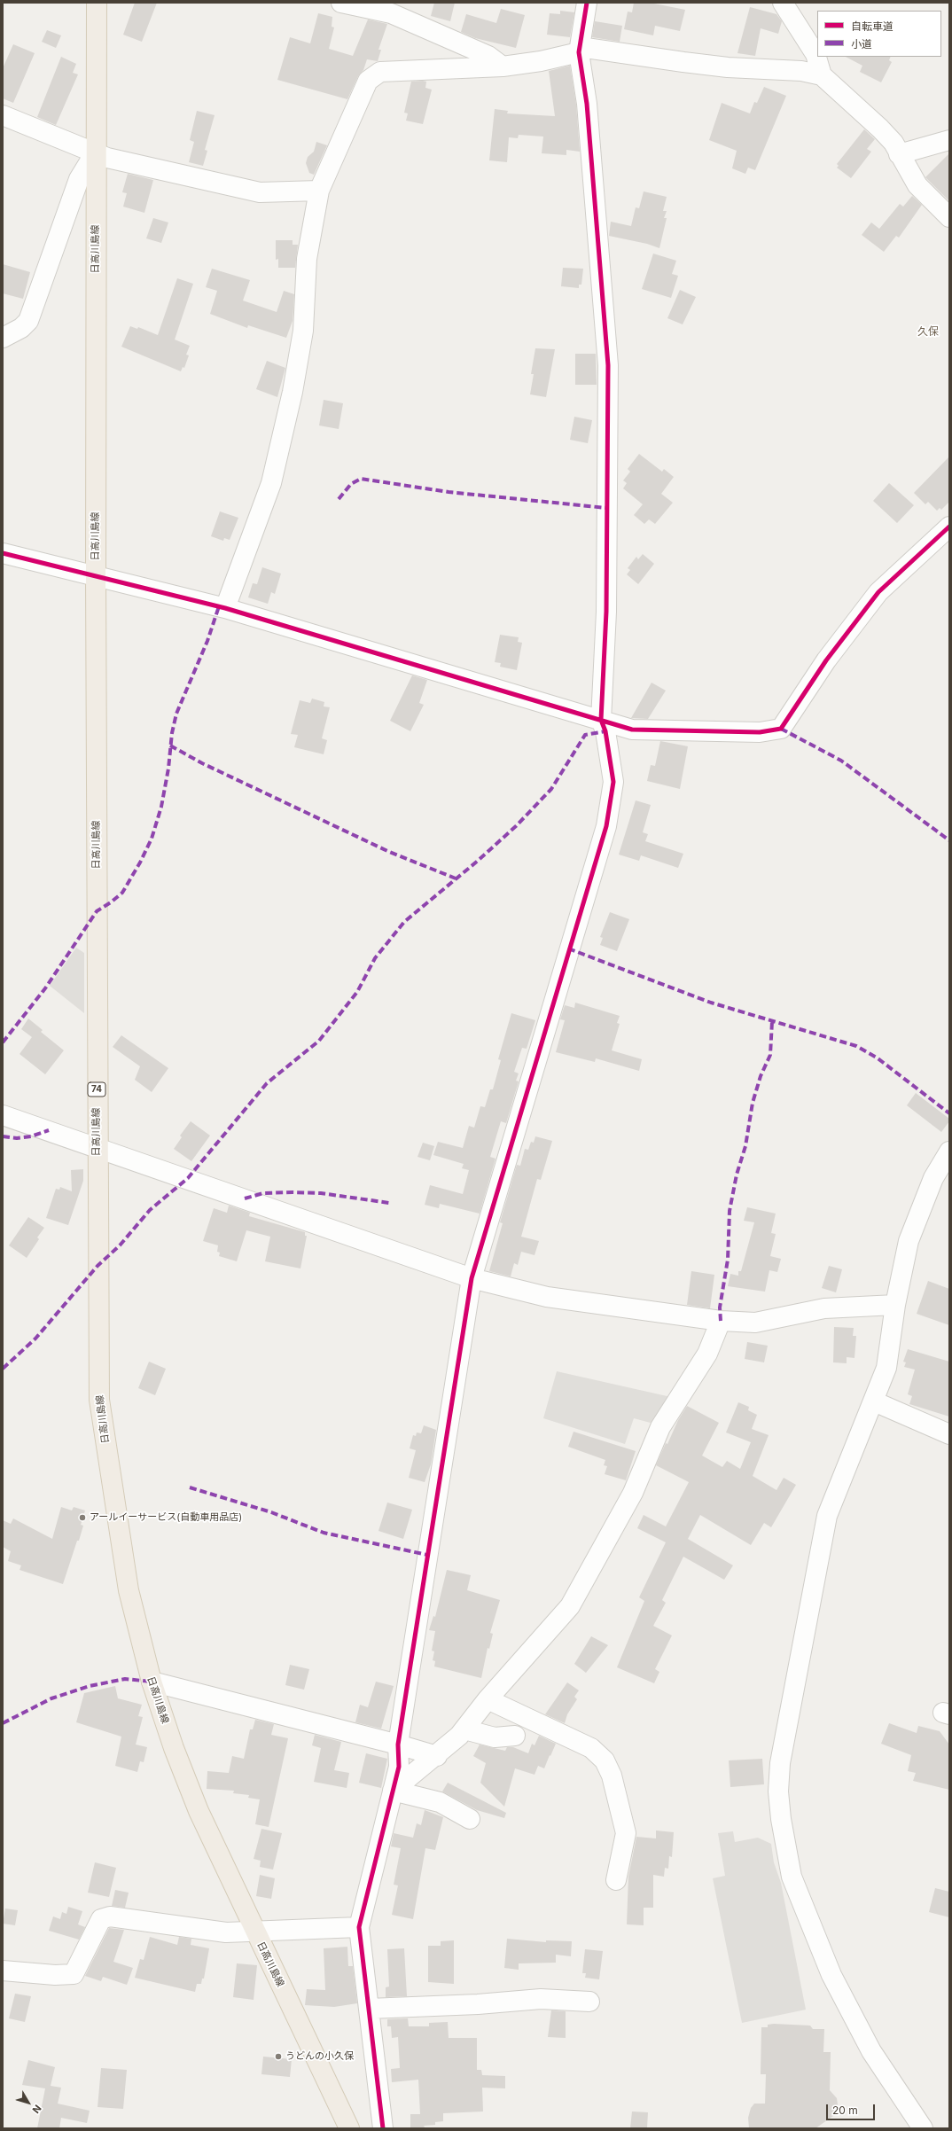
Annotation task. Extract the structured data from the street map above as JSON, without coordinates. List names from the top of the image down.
{
  "streets": {
    "main road": ["日高川島線", "74"]
  },
  "districts": ["久保"],
  "places": ["アールイーサービス(自動車用品店)", "うどんの小久保"],
  "legend": ["自転車道", "小道"],
  "scale_bar": "20 m",
  "north": "bottom right"
}
